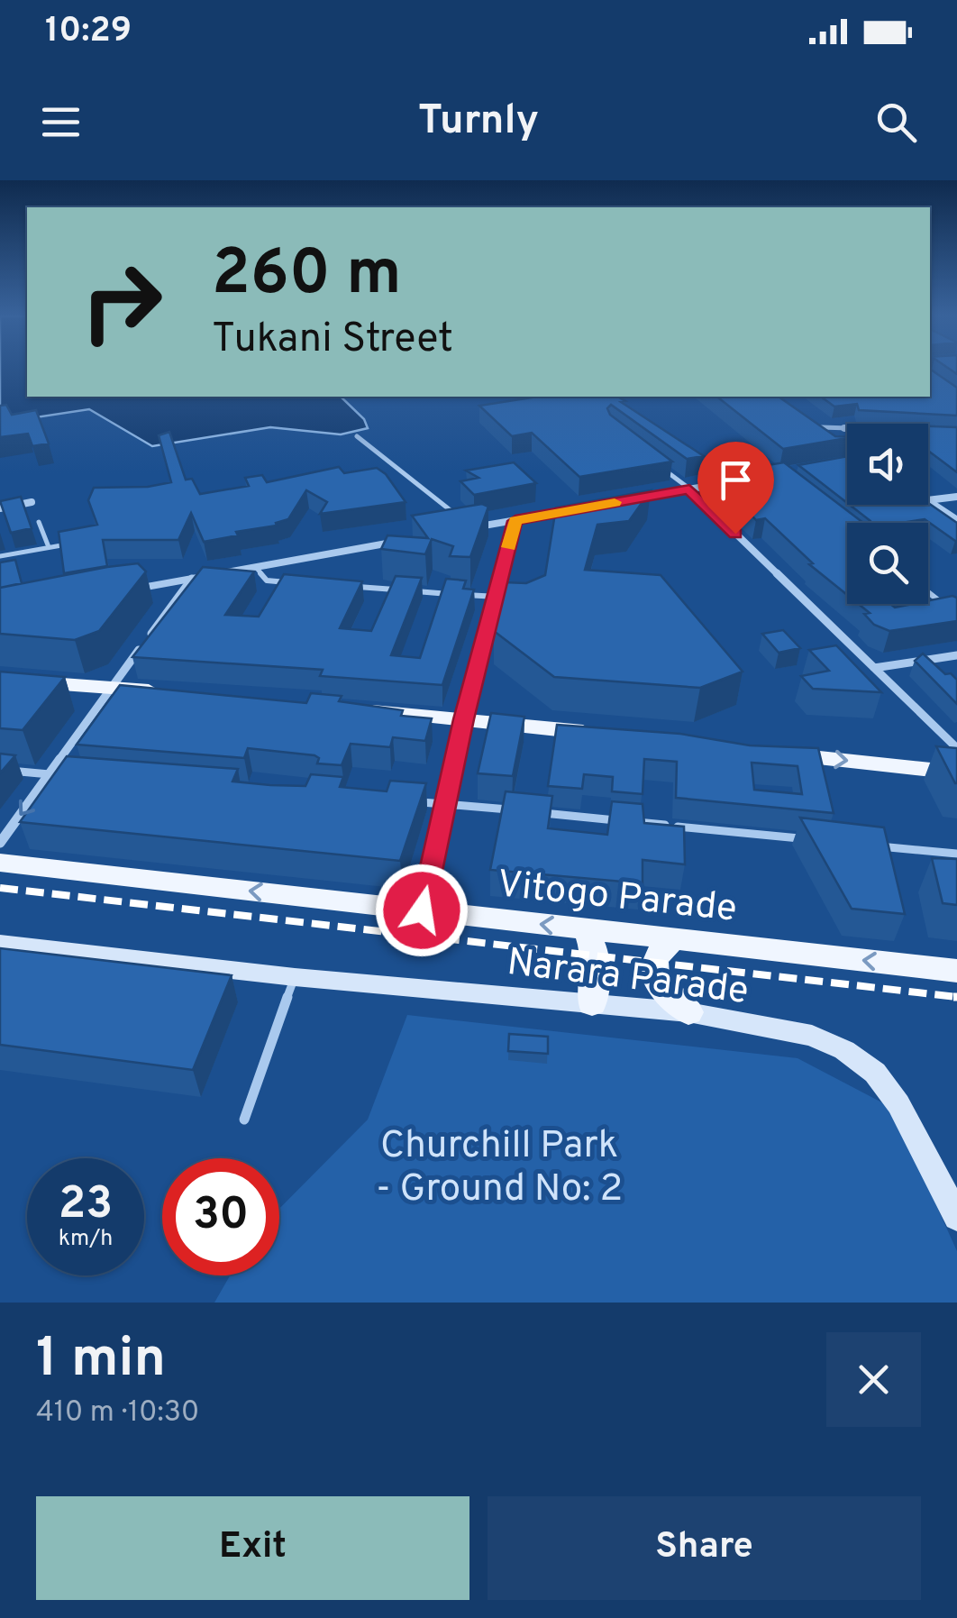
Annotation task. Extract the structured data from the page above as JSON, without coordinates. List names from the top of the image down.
{
  "streets": {
    "main road": ["Vitogo Parade", "Narara Parade"]
  },
  "parks": ["Churchill Park - Ground No: 2"],
  "page": {
    "status": "10:29",
    "header": "Turnly",
    "turn": ["260 m", "Tukani Street"],
    "speed": "23 km/h",
    "limit": "30",
    "heading": ["1 min", "410 m · 10:30"],
    "buttons": ["Exit", "Share"]
  }
}
